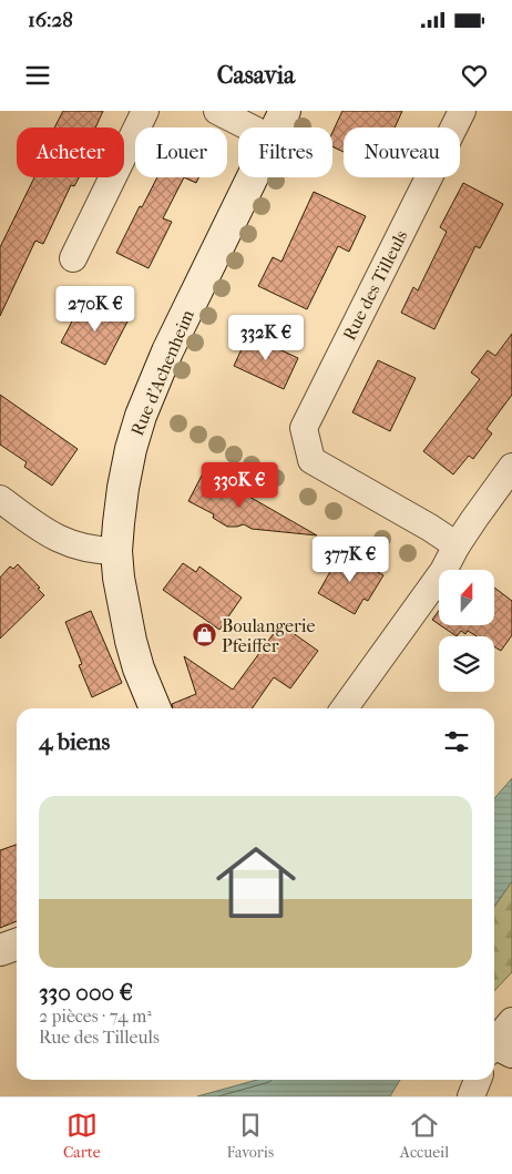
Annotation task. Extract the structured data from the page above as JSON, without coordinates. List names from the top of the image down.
{
  "streets": {
    "main road": ["Rue d'Achenheim"],
    "street": ["Rue des Tilleuls"]
  },
  "places": {
    "shop": ["Boulangerie Pfeiffer"]
  },
  "north": "top",
  "page": {
    "status": "16:28",
    "header": "Casavia",
    "chip": [
      "Acheter",
      "Louer",
      "Filtres",
      "Nouveau"
    ],
    "price": [
      "270K €",
      "332K €",
      "330K €",
      "377K €"
    ],
    "heading": "4 biens",
    "list": [
      {
        "name": "330 000 €",
        "note": "2 pièces · 74 m² · Rue des Tilleuls"
      }
    ],
    "tabs": ["Carte", "Favoris", "Accueil"]
  }
}
